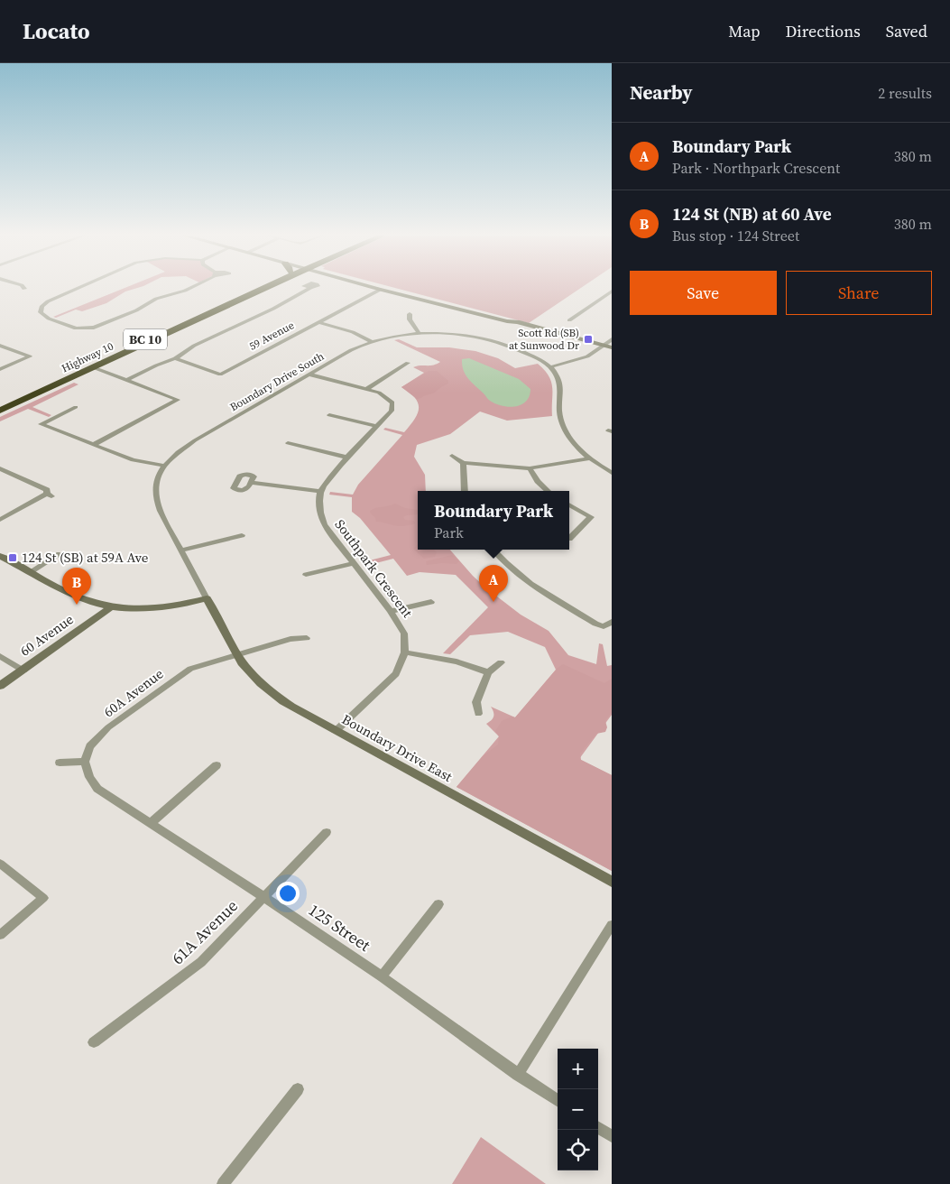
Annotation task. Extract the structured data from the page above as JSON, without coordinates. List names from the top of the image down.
{
  "streets": {
    "highway": ["BC 10", "Highway 10"],
    "street": [
      "59 Avenue",
      "Boundary Drive South",
      "Southpark Crescent",
      "60 Avenue",
      "60A Avenue",
      "Boundary Drive East",
      "125 Street",
      "61A Avenue"
    ]
  },
  "crossings": [
    ["Boundary Drive South", "Boundary Drive East"],
    ["Southpark Crescent", "Boundary Drive East"],
    ["60A Avenue", "Boundary Drive East"],
    ["60A Avenue", "125 Street"],
    ["125 Street", "61A Avenue"]
  ],
  "places": {
    "transit": ["Scott Rd (SB) at Sunwood Dr", "124 St (SB) at 59A Ave"]
  },
  "page": {
    "header": "Locato",
    "nav": ["Map", "Directions", "Saved"],
    "heading": ["Nearby", "2 results"],
    "list": [
      {
        "mark": "A",
        "name": "Boundary Park",
        "note": "Park · Northpark Crescent",
        "value": "380 m"
      },
      {
        "mark": "B",
        "name": "124 St (NB) at 60 Ave",
        "note": "Bus stop · 124 Street",
        "value": "380 m"
      }
    ],
    "buttons": ["Save", "Share"],
    "popup": ["Boundary Park", "Park"],
    "pins": ["A", "B"],
    "map_buttons": ["+", "−"]
  }
}
